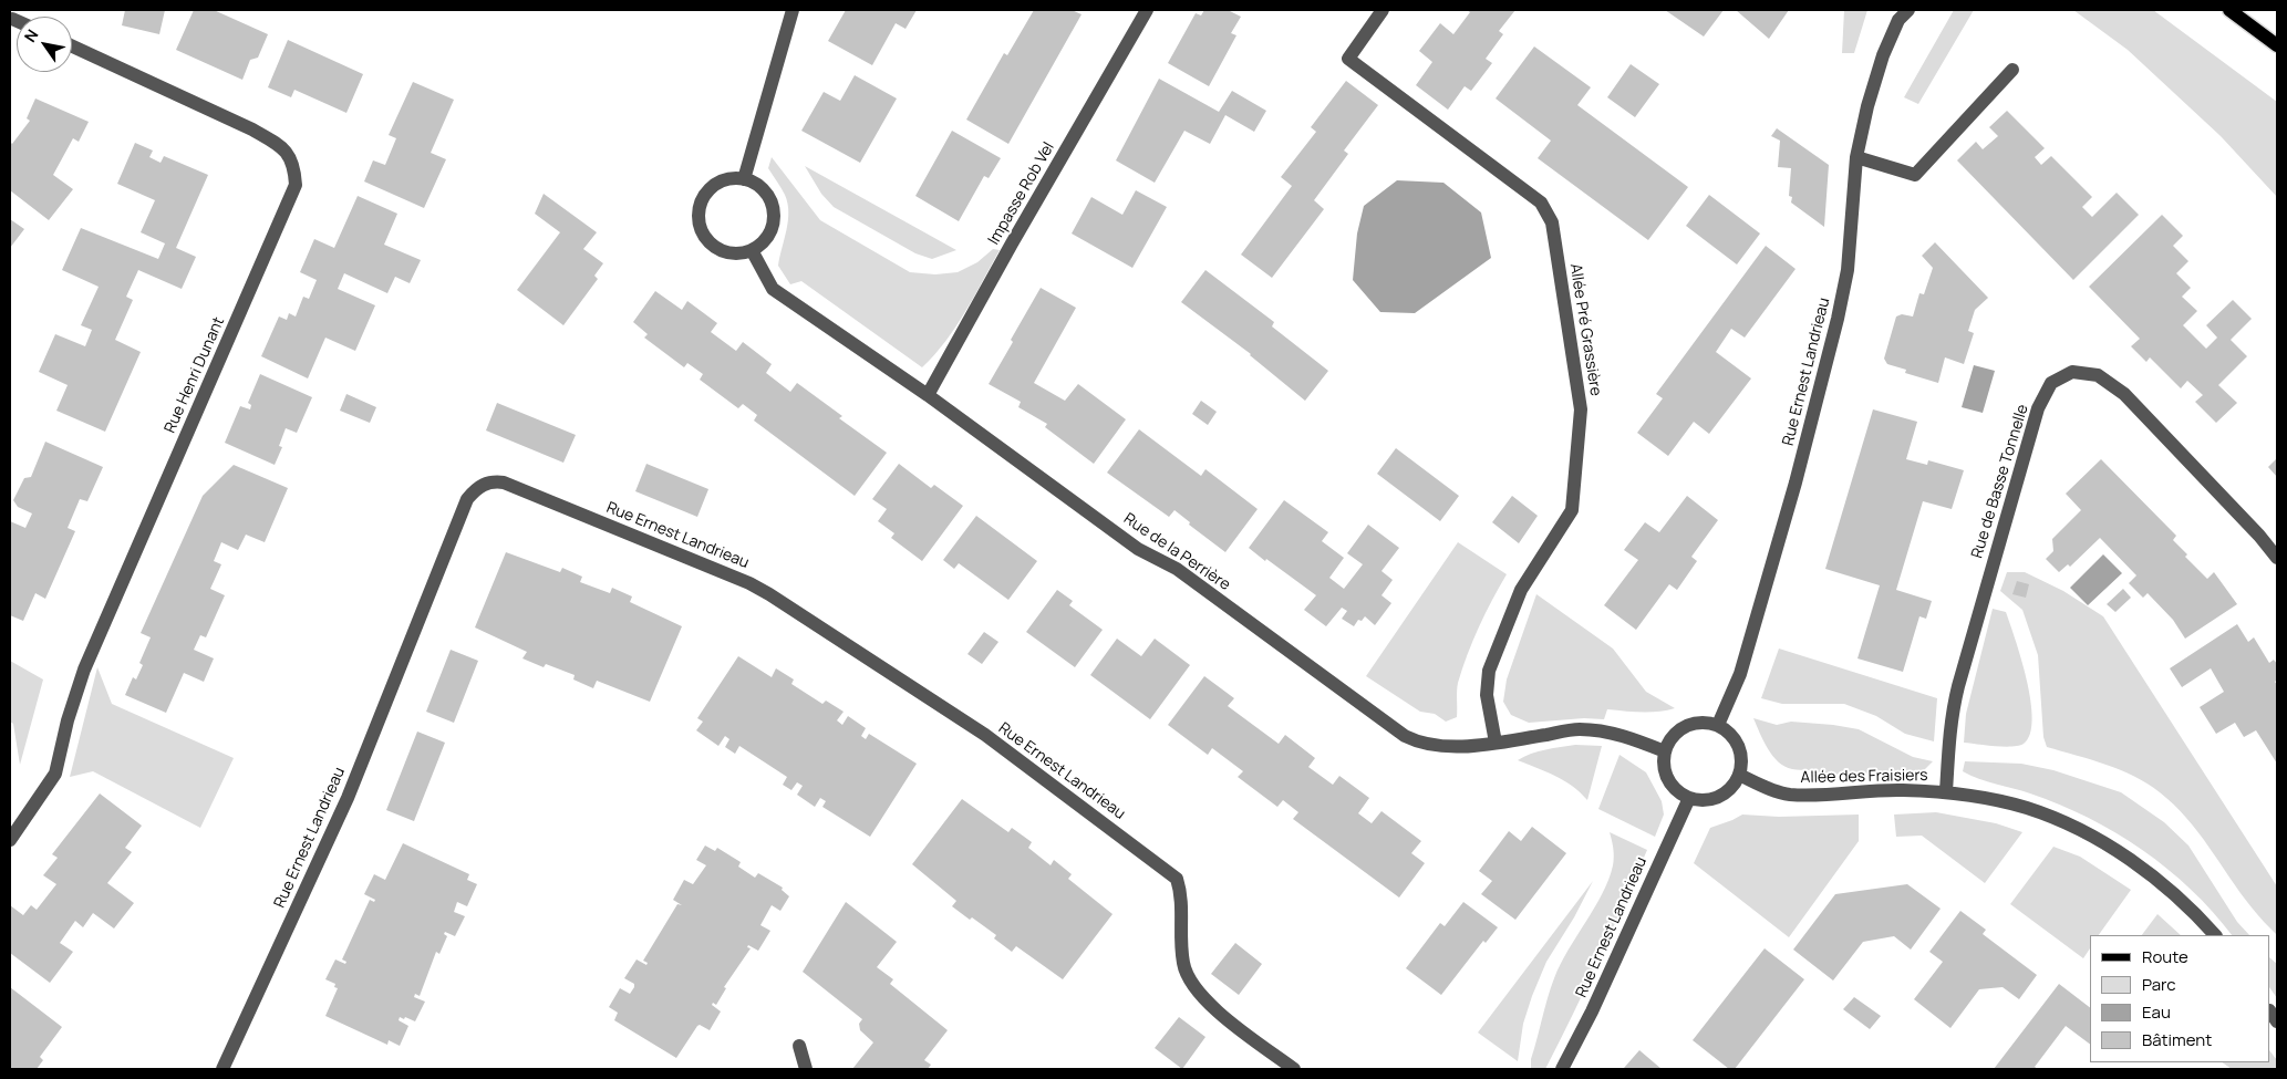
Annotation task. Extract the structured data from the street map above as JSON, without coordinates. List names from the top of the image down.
{
  "streets": {
    "street": [
      "Impasse Rob Vel",
      "Allée Pré Grassière",
      "Rue Ernest Landrieau",
      "Rue Henri Dunant",
      "Rue de Basse Tonnelle",
      "Rue de la Perrière",
      "Allée des Fraisiers"
    ]
  },
  "crossings": [
    ["Impasse Rob Vel", "Rue de la Perrière"],
    ["Allée Pré Grassière", "Rue de la Perrière"],
    ["Rue Ernest Landrieau", "Rue de la Perrière"],
    ["Rue Ernest Landrieau", "Allée des Fraisiers"],
    ["Rue de Basse Tonnelle", "Allée des Fraisiers"],
    ["Rue de la Perrière", "Allée des Fraisiers"]
  ],
  "legend": [
    "Route",
    "Parc",
    "Eau",
    "Bâtiment"
  ],
  "north": "top left"
}
